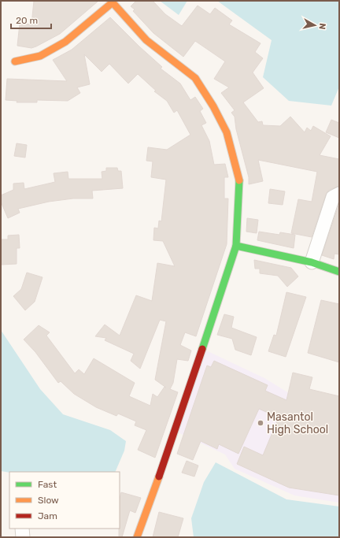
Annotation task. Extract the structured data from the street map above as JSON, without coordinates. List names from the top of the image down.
{
  "places": ["Masantol High School"],
  "legend": ["Fast", "Slow", "Jam"],
  "scale_bar": "20 m",
  "north": "right"
}
